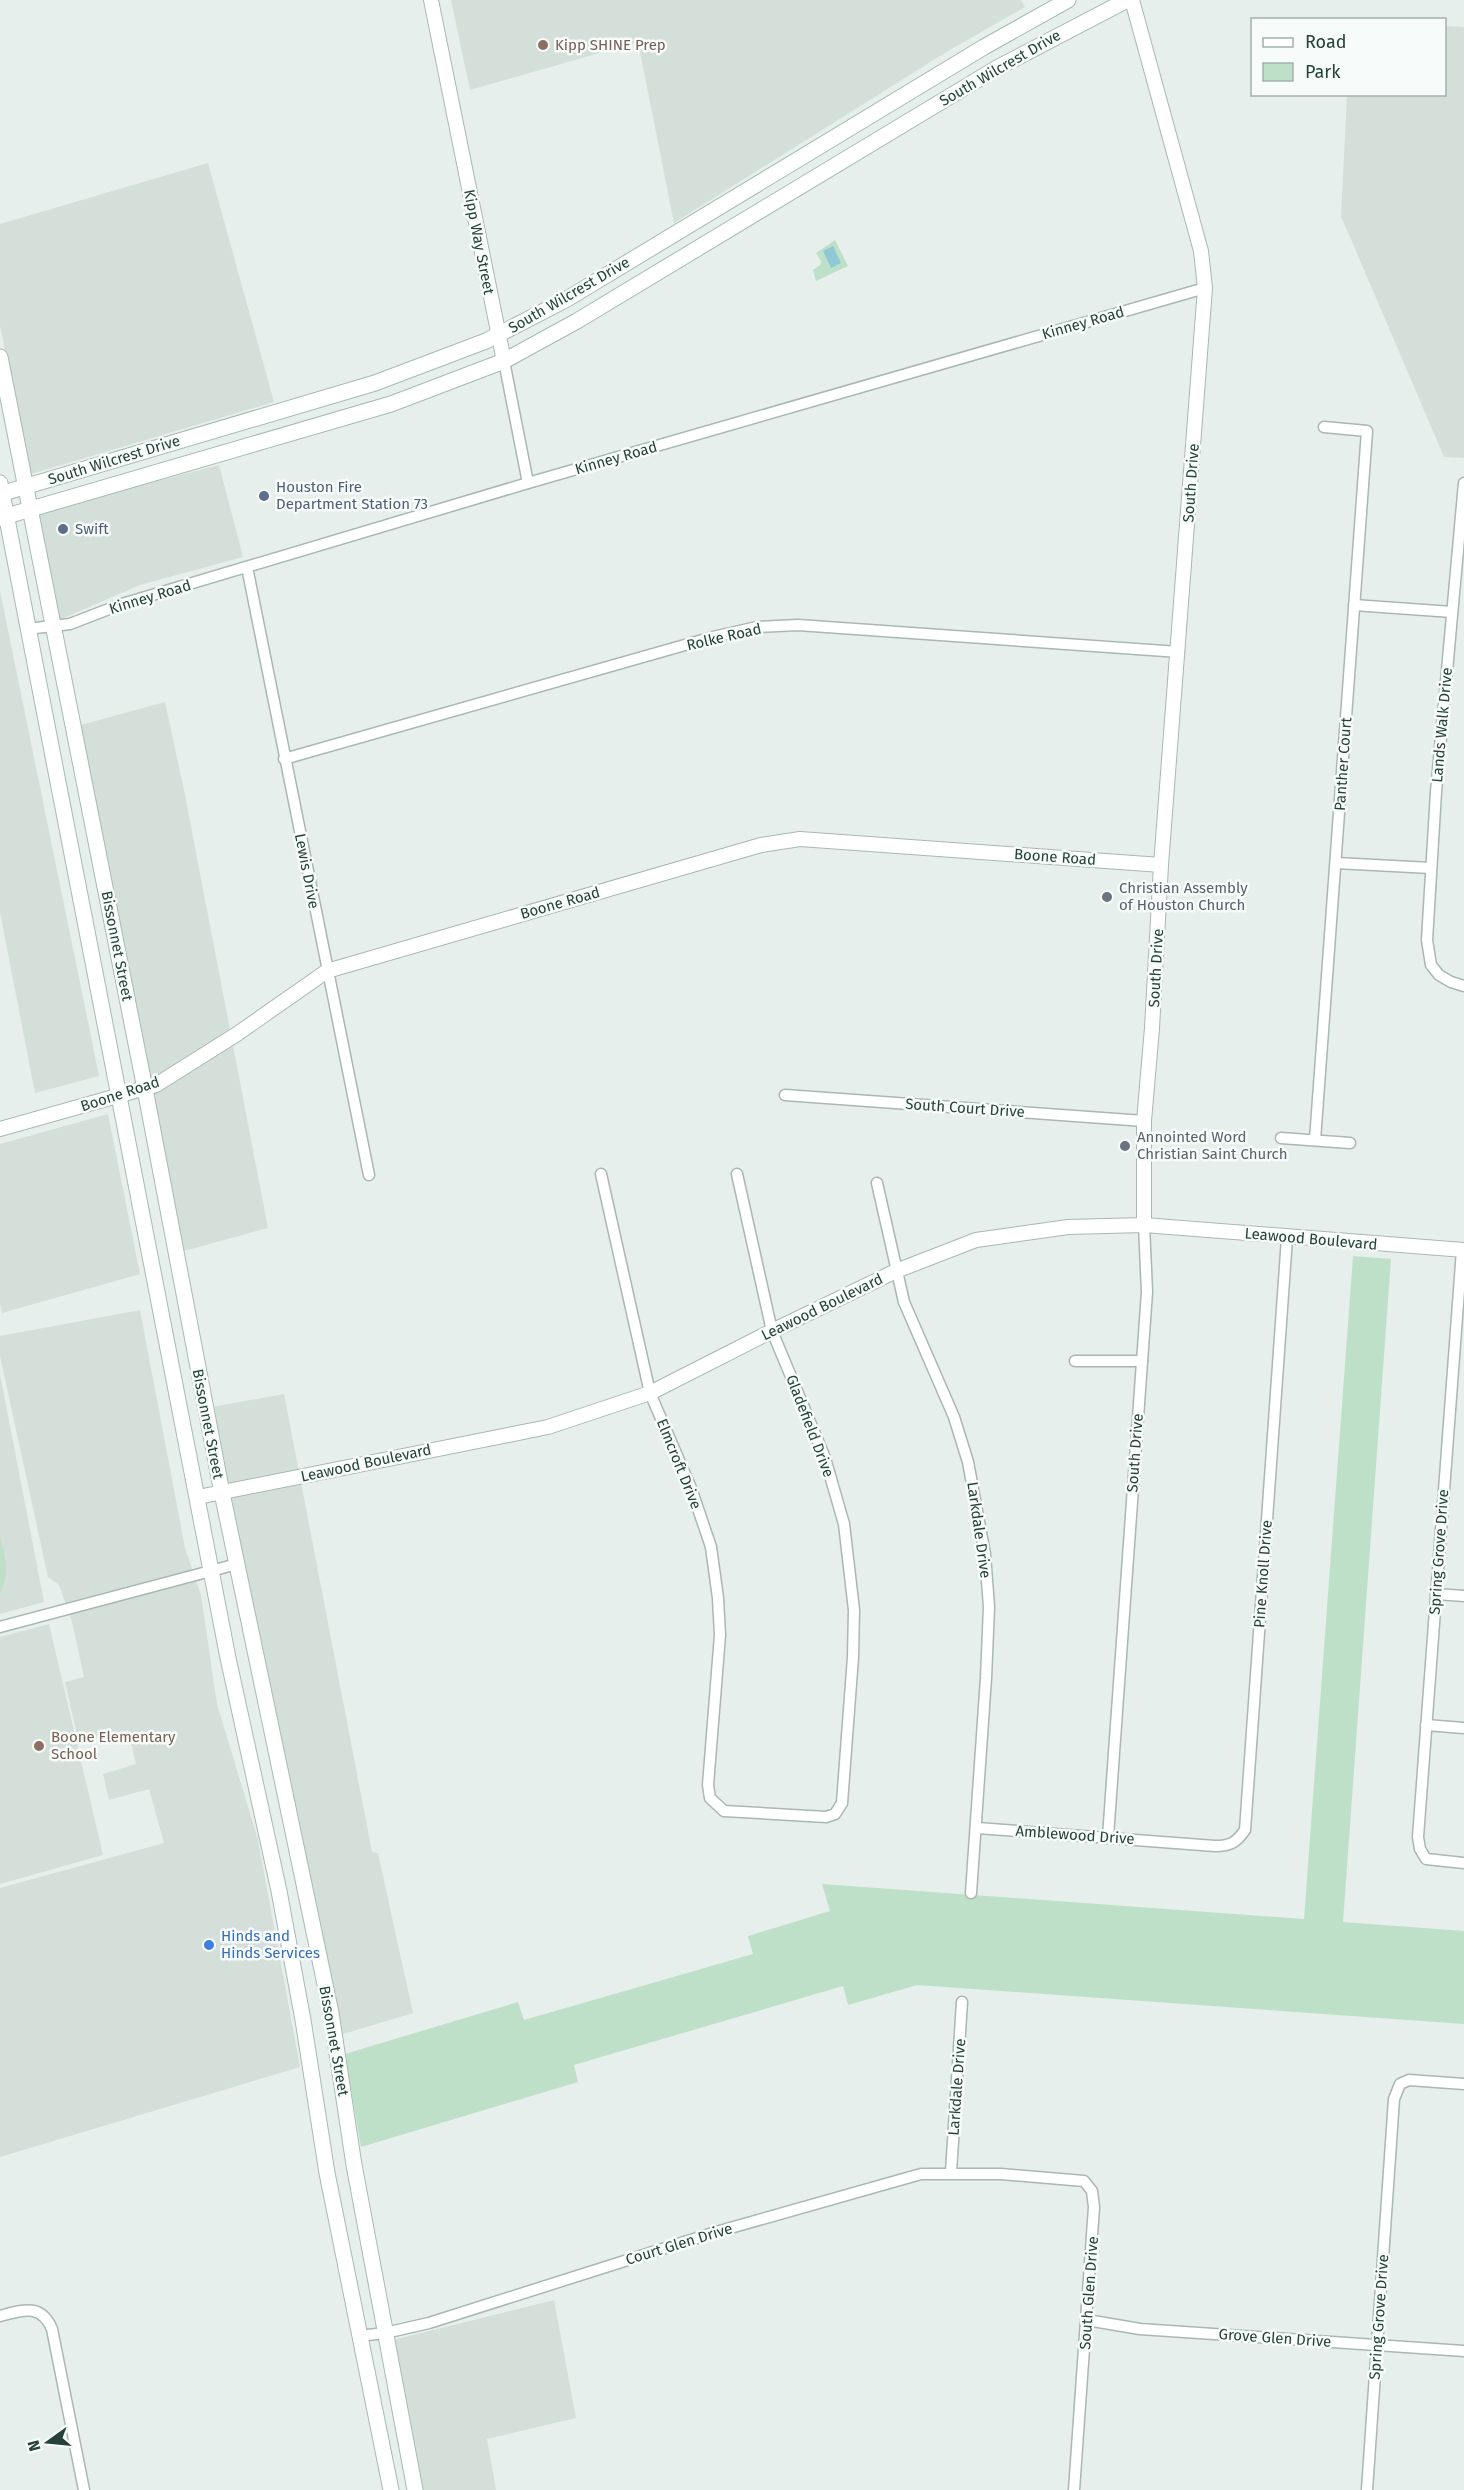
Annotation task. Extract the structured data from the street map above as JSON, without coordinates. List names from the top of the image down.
{
  "streets": {
    "main road": ["South Wilcrest Drive", "Bissonnet Street"],
    "street": [
      "Kipp Way Street",
      "Kinney Road",
      "South Drive",
      "Rolke Road",
      "Lands Walk Drive",
      "Panther Court",
      "Boone Road",
      "Lewis Drive",
      "South Court Drive",
      "Leawood Boulevard",
      "Gladefield Drive",
      "Elmcroft Drive",
      "Larkdale Drive",
      "Spring Grove Drive",
      "Pine Knoll Drive",
      "Amblewood Drive",
      "Court Glen Drive",
      "South Glen Drive",
      "Grove Glen Drive"
    ]
  },
  "crossings": [
    ["South Wilcrest Drive", "Kipp Way Street"],
    ["South Wilcrest Drive", "Bissonnet Street"],
    ["Kipp Way Street", "Kinney Road"],
    ["Kinney Road", "South Drive"],
    ["Kinney Road", "Lewis Drive"],
    ["Kinney Road", "Bissonnet Street"],
    ["South Drive", "Rolke Road"],
    ["South Drive", "Boone Road"],
    ["South Drive", "South Court Drive"],
    ["South Drive", "Leawood Boulevard"],
    ["South Drive", "Amblewood Drive"],
    ["Rolke Road", "Lewis Drive"],
    ["Boone Road", "Lewis Drive"],
    ["Boone Road", "Bissonnet Street"],
    ["Bissonnet Street", "Leawood Boulevard"],
    ["Bissonnet Street", "Court Glen Drive"],
    ["Leawood Boulevard", "Gladefield Drive"],
    ["Leawood Boulevard", "Elmcroft Drive"],
    ["Leawood Boulevard", "Larkdale Drive"],
    ["Leawood Boulevard", "Spring Grove Drive"],
    ["Leawood Boulevard", "Pine Knoll Drive"],
    ["Gladefield Drive", "Elmcroft Drive"],
    ["Larkdale Drive", "Amblewood Drive"],
    ["Larkdale Drive", "Court Glen Drive"],
    ["Spring Grove Drive", "Grove Glen Drive"],
    ["Pine Knoll Drive", "Amblewood Drive"],
    ["Court Glen Drive", "South Glen Drive"],
    ["South Glen Drive", "Grove Glen Drive"]
  ],
  "places": [
    "Kipp SHINE Prep",
    "Houston Fire Department Station 73",
    "Swift",
    "Christian Assembly of Houston Church",
    "Annointed Word Christian Saint Church",
    "Boone Elementary School",
    "Hinds and Hinds Services"
  ],
  "legend": ["Road", "Park"],
  "north": "left"
}
